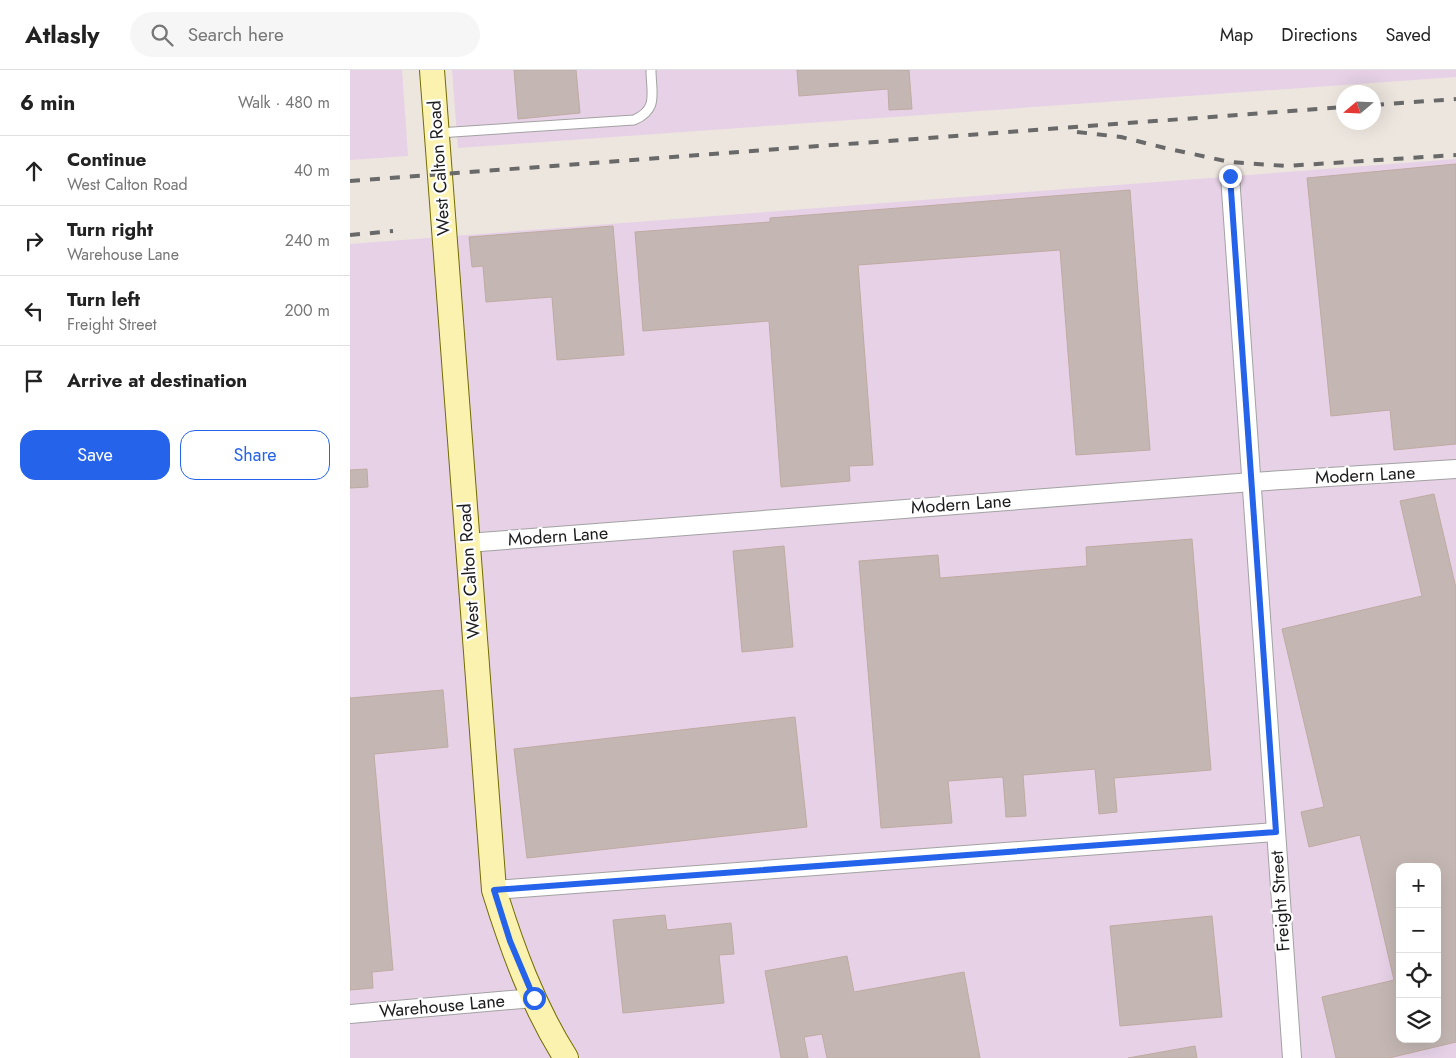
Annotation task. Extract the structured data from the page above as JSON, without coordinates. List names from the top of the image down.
{
  "streets": {
    "main road": ["West Calton Road"],
    "street": ["Modern Lane", "Freight Street", "Warehouse Lane"]
  },
  "crossings": [
    ["West Calton Road", "Modern Lane"],
    ["West Calton Road", "Warehouse Lane"],
    ["Modern Lane", "Freight Street"]
  ],
  "north": "left",
  "page": {
    "header": "Atlasly",
    "search": "Search here",
    "nav": ["Map", "Directions", "Saved"],
    "heading": ["6 min", "Walk · 480 m"],
    "list": [
      ["Continue", "West Calton Road", "40 m"],
      ["Turn right", "Warehouse Lane", "240 m"],
      ["Turn left", "Freight Street", "200 m"],
      "Arrive at destination"
    ],
    "buttons": ["Save", "Share"],
    "map_buttons": ["+", "−"]
  }
}
